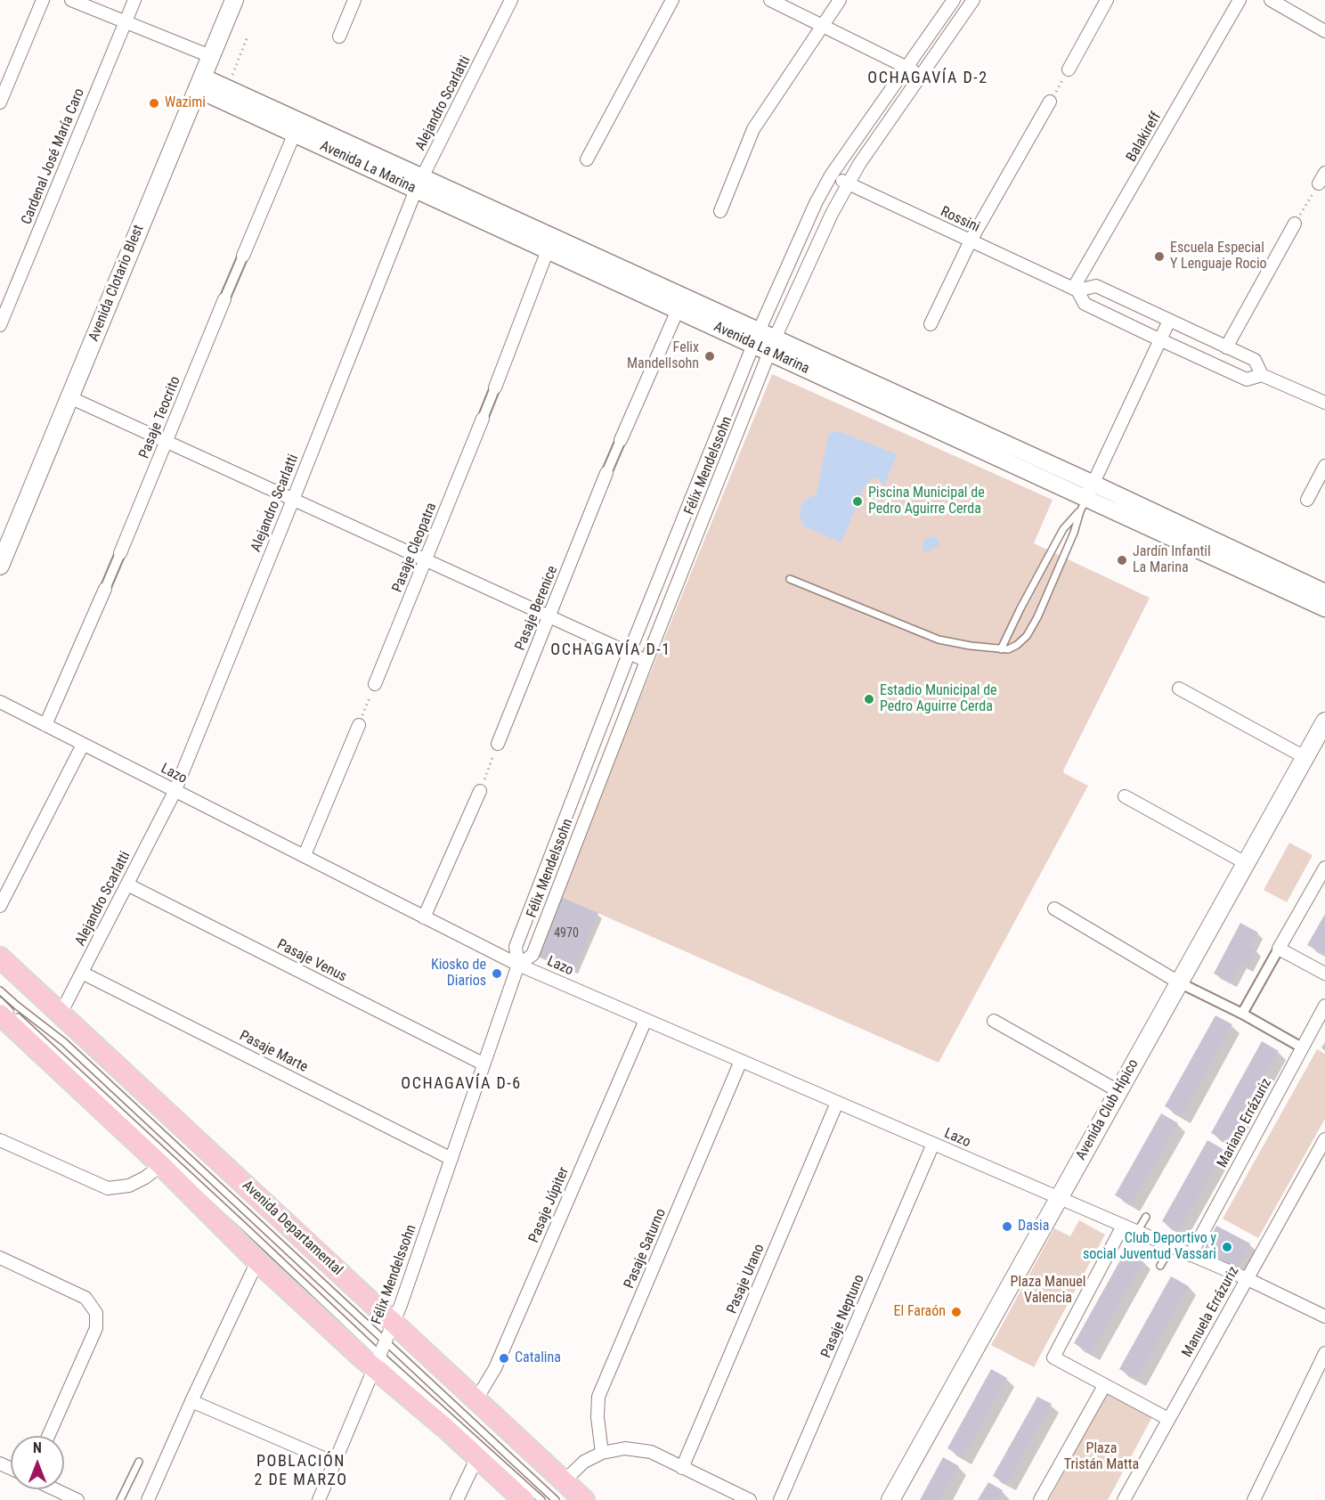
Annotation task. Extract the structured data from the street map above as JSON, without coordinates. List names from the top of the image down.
{
  "streets": {
    "main road": ["Avenida Clotario Blest", "Avenida Club Hípico", "Avenida Departamental"],
    "street": [
      "Alejandro Scarlatti",
      "Balakireff",
      "Cardenal José María Caro",
      "Avenida La Marina",
      "Rossini",
      "Pasaje Teocrito",
      "Félix Mendelssohn",
      "Pasaje Cleopatra",
      "Pasaje Berenice",
      "Lazo",
      "Pasaje Venus",
      "Pasaje Marte",
      "Mariano Errázuriz",
      "Pasaje Júpiter",
      "Pasaje Saturno",
      "Pasaje Urano",
      "Manuela Errázuriz",
      "Pasaje Neptuno"
    ]
  },
  "crossings": [
    ["Alejandro Scarlatti", "Avenida La Marina"],
    ["Alejandro Scarlatti", "Lazo"],
    ["Alejandro Scarlatti", "Pasaje Venus"],
    ["Alejandro Scarlatti", "Pasaje Marte"],
    ["Alejandro Scarlatti", "Avenida Departamental"],
    ["Balakireff", "Rossini"],
    ["Avenida La Marina", "Avenida Clotario Blest"],
    ["Avenida La Marina", "Pasaje Teocrito"],
    ["Avenida La Marina", "Félix Mendelssohn"],
    ["Avenida La Marina", "Pasaje Cleopatra"],
    ["Avenida La Marina", "Pasaje Berenice"],
    ["Rossini", "Félix Mendelssohn"],
    ["Pasaje Teocrito", "Lazo"],
    ["Félix Mendelssohn", "Lazo"],
    ["Félix Mendelssohn", "Pasaje Venus"],
    ["Félix Mendelssohn", "Pasaje Marte"],
    ["Félix Mendelssohn", "Avenida Departamental"],
    ["Lazo", "Avenida Club Hípico"],
    ["Lazo", "Mariano Errázuriz"],
    ["Lazo", "Pasaje Júpiter"],
    ["Lazo", "Pasaje Saturno"],
    ["Lazo", "Pasaje Urano"],
    ["Lazo", "Manuela Errázuriz"],
    ["Lazo", "Pasaje Neptuno"],
    ["Pasaje Júpiter", "Avenida Departamental"]
  ],
  "districts": [
    "OCHAGAVÍA D-2",
    "OCHAGAVÍA D-1",
    "OCHAGAVÍA D-6",
    "POBLACIÓN 2 DE MARZO"
  ],
  "parks": ["Plaza Manuel Valencia", "Plaza Tristán Matta"],
  "places": [
    "Wazimi",
    "Escuela Especial Y Lenguaje Rocio",
    "Felix Mandellsohn",
    "Piscina Municipal de Pedro Aguirre Cerda",
    "Jardín Infantil La Marina",
    "Estadio Municipal de Pedro Aguirre Cerda",
    "Kiosko de Diarios",
    "Dasia",
    "Club Deportivo y social Juventud Vassari",
    "El Faraón",
    "Catalina"
  ],
  "house_numbers": ["4970"],
  "north": "top"
}
